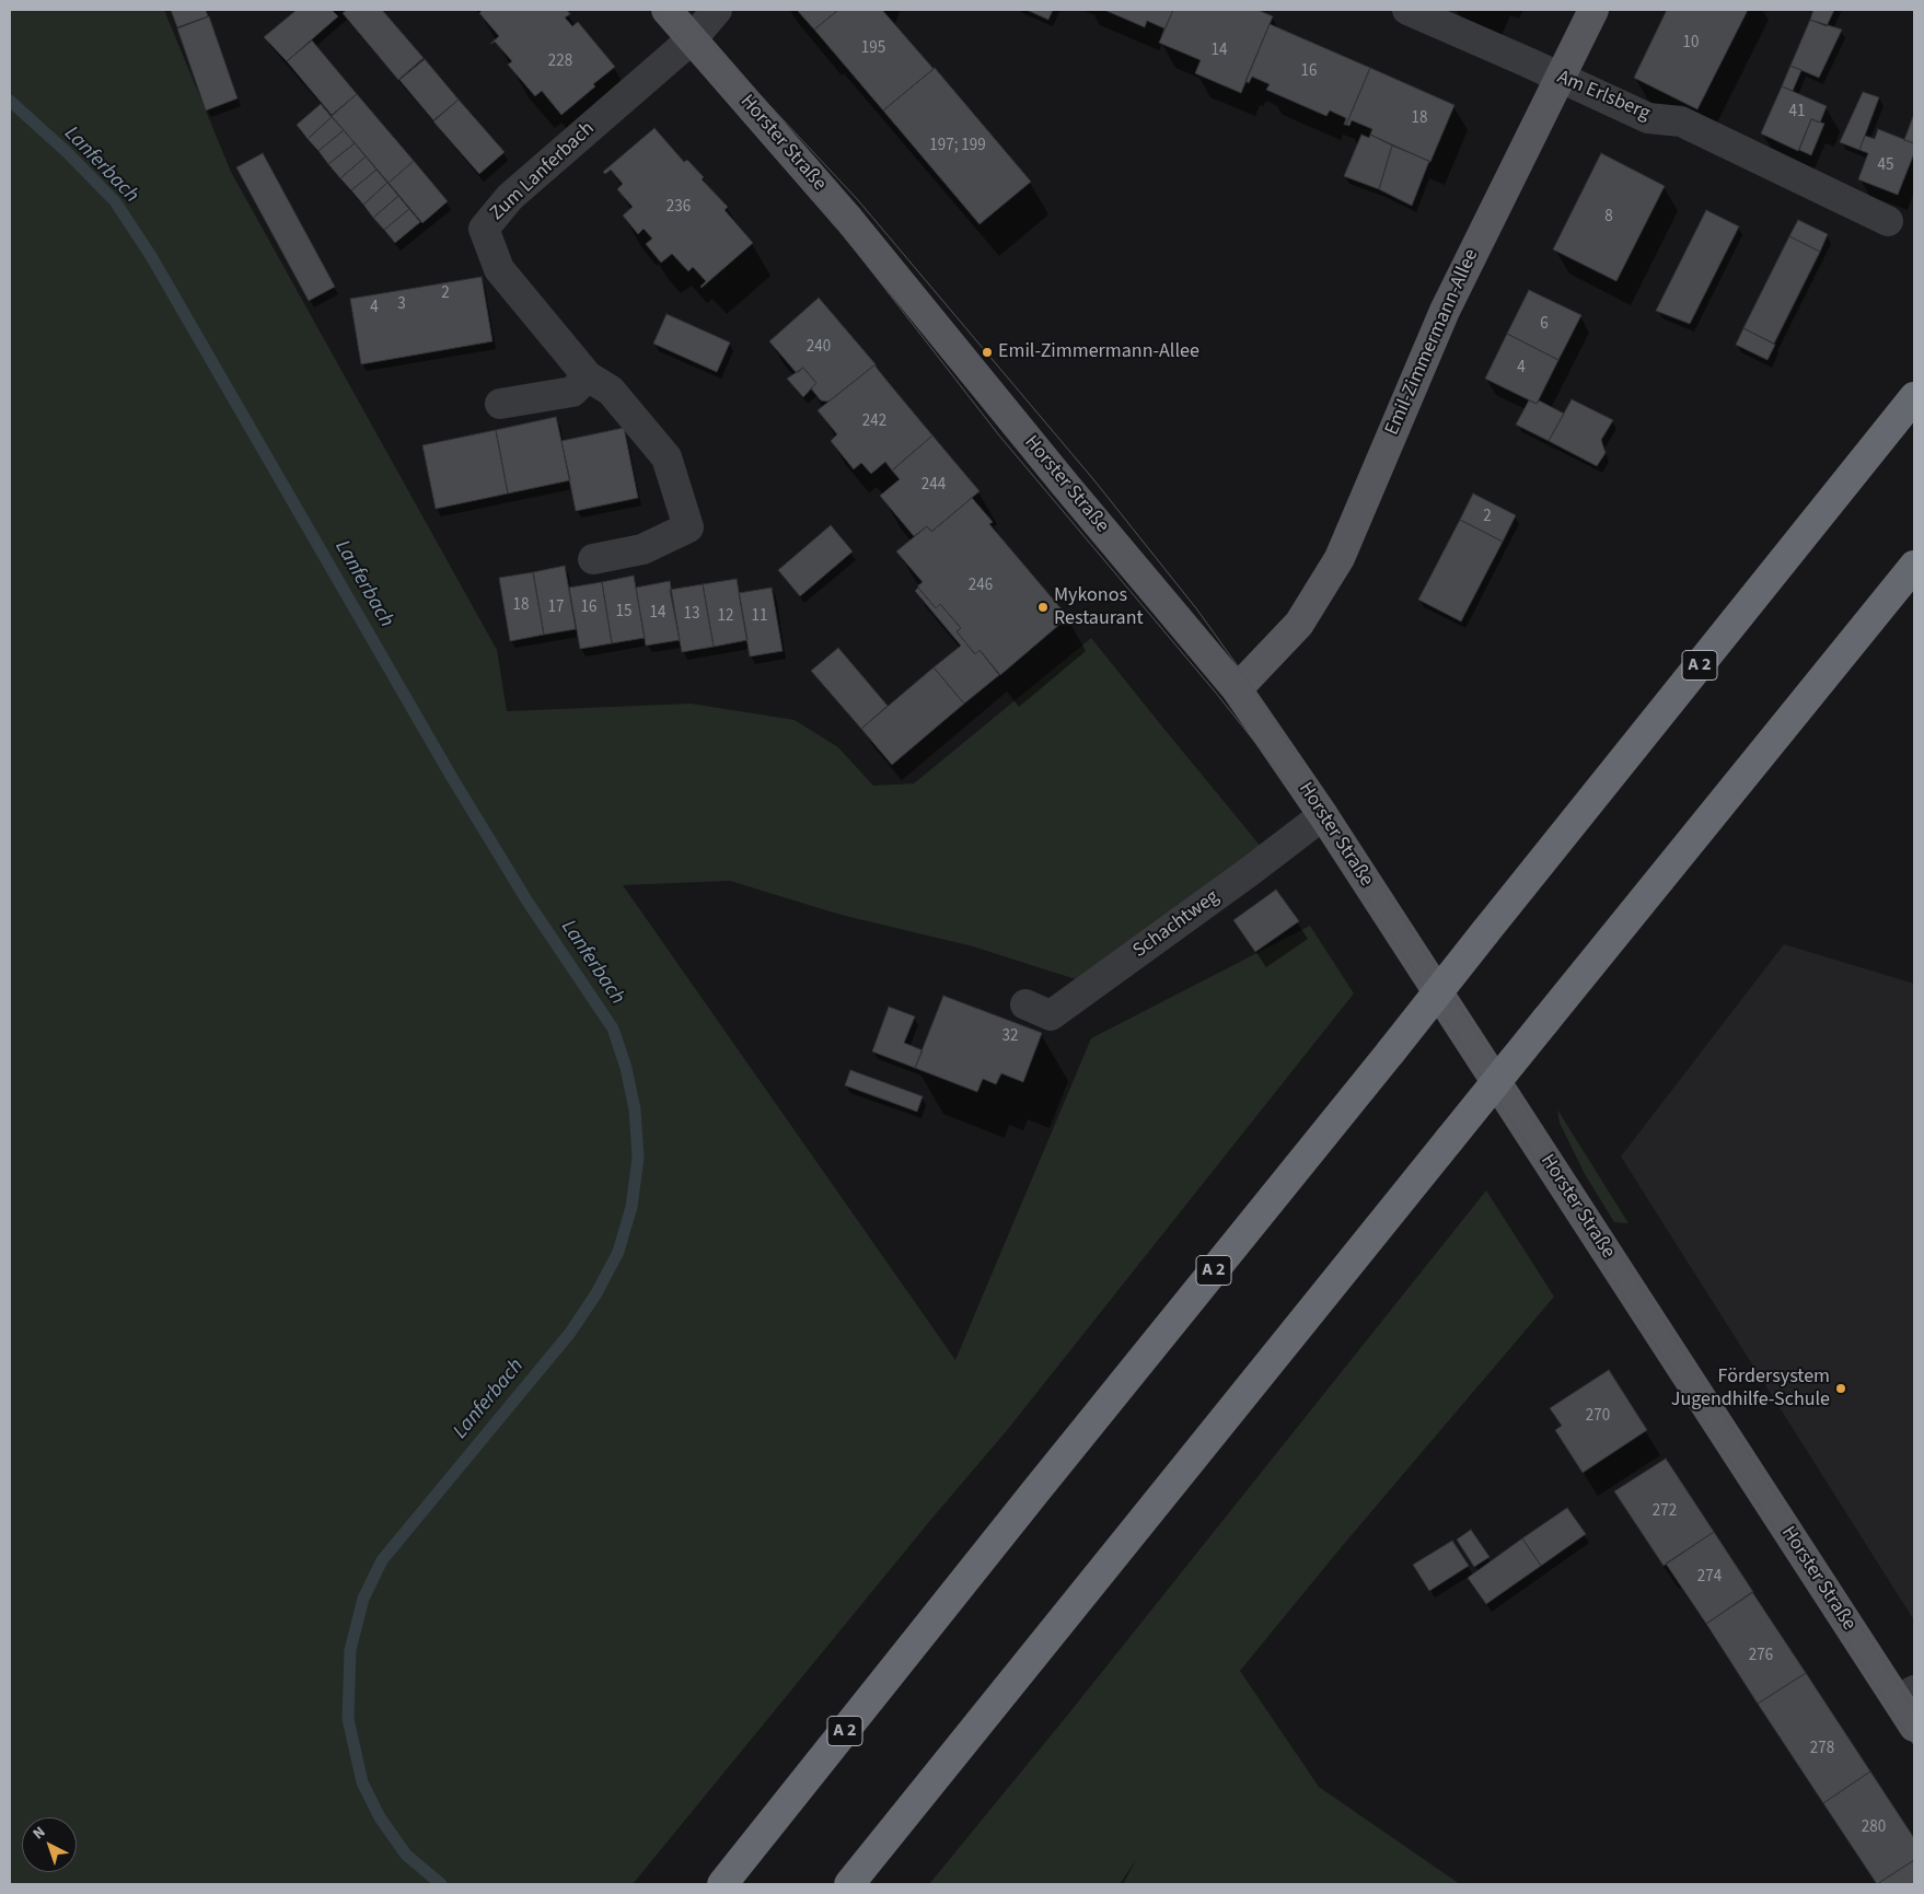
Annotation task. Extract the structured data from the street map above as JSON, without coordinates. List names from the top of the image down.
{
  "streets": {
    "highway": ["A 2"],
    "main road": ["Horster Straße", "Emil-Zimmermann-Allee"],
    "street": ["Am Erlsberg", "Zum Lanferbach", "Schachtweg"]
  },
  "crossings": [
    ["Am Erlsberg", "Emil-Zimmermann-Allee"],
    ["Horster Straße", "Zum Lanferbach"],
    ["Horster Straße", "Emil-Zimmermann-Allee"],
    ["Horster Straße", "Schachtweg"]
  ],
  "water": ["Lanferbach"],
  "places": ["Emil-Zimmermann-Allee", "Mykonos Restaurant", "Fördersystem Jugendhilfe-Schule"],
  "house_numbers": [
    "10",
    "195",
    "14",
    "228",
    "16",
    "41",
    "18",
    "197; 199",
    "45",
    "236",
    "8",
    "2",
    "3",
    "4",
    "6",
    "240",
    "4",
    "242",
    "244",
    "2",
    "246",
    "18",
    "17",
    "16",
    "15",
    "14",
    "13",
    "12",
    "11",
    "32",
    "270",
    "272",
    "274",
    "276",
    "278",
    "280"
  ],
  "north": "top left"
}
